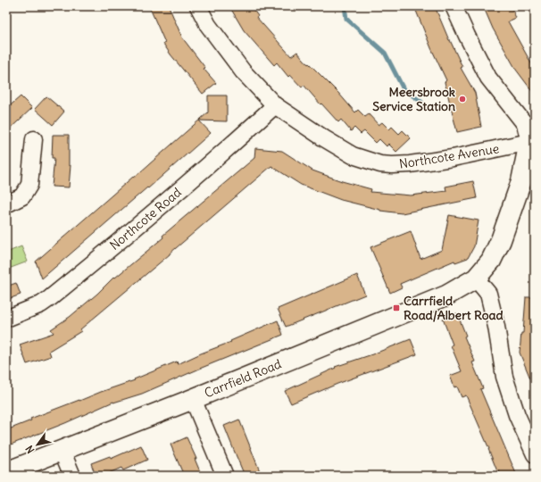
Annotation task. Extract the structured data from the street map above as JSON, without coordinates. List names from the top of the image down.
{
  "streets": {
    "street": ["Northcote Avenue", "Northcote Road", "Carrfield Road"]
  },
  "crossings": [
    ["Northcote Avenue", "Northcote Road"],
    ["Northcote Avenue", "Carrfield Road"]
  ],
  "places": {
    "other": ["Meersbrook Service Station"],
    "transit": ["Carrfield Road/Albert Road"]
  },
  "north": "bottom left"
}
